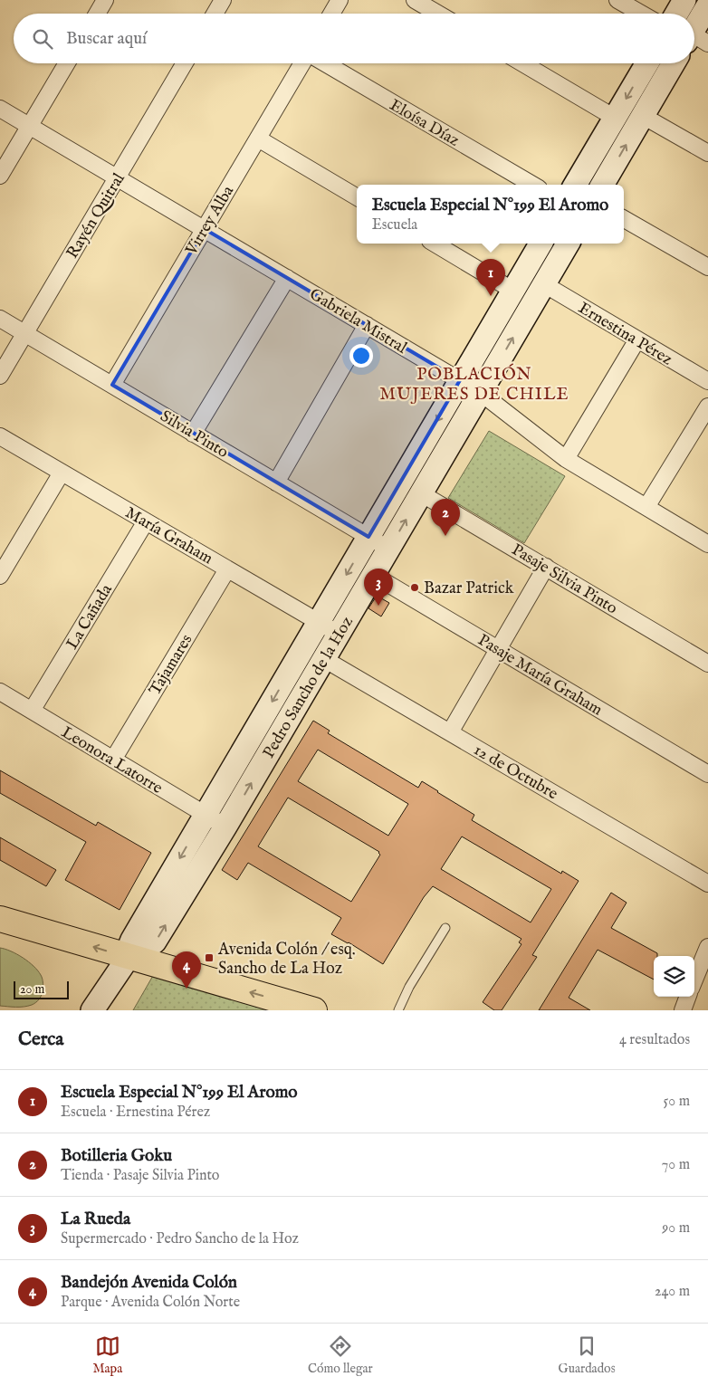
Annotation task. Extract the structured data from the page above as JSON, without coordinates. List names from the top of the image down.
{
  "streets": {
    "street": [
      "Eloísa Díaz",
      "Rayén Quitral",
      "Virrey Alba",
      "Gabriela Mistral",
      "Ernestina Pérez",
      "Silvia Pinto",
      "María Graham",
      "Pasaje Silvia Pinto",
      "La Cañada",
      "Tajamares",
      "Pasaje María Graham",
      "Pedro Sancho de la Hoz",
      "Leonora Latorre",
      "12 de Octubre"
    ]
  },
  "crossings": [
    ["Rayén Quitral", "Gabriela Mistral"],
    ["Rayén Quitral", "Silvia Pinto"],
    ["Virrey Alba", "Gabriela Mistral"],
    ["Virrey Alba", "Silvia Pinto"],
    ["Gabriela Mistral", "Pedro Sancho de la Hoz"],
    ["Ernestina Pérez", "Pedro Sancho de la Hoz"],
    ["Silvia Pinto", "Pedro Sancho de la Hoz"],
    ["María Graham", "La Cañada"],
    ["María Graham", "Tajamares"],
    ["María Graham", "Pedro Sancho de la Hoz"],
    ["Pasaje Silvia Pinto", "Pedro Sancho de la Hoz"],
    ["La Cañada", "Leonora Latorre"],
    ["Tajamares", "Leonora Latorre"],
    ["Pasaje María Graham", "Pedro Sancho de la Hoz"],
    ["Pedro Sancho de la Hoz", "Leonora Latorre"],
    ["Pedro Sancho de la Hoz", "12 de Octubre"]
  ],
  "districts": ["POBLACIÓN MUJERES DE CHILE"],
  "places": {
    "other": ["Bazar Patrick"],
    "transit": ["Avenida Colón / esq. Sancho de La Hoz"]
  },
  "scale_bar": "20 m",
  "page": {
    "search": "Buscar aquí",
    "popup": ["Escuela Especial N°199 El Aromo", "Escuela"],
    "pins": [
      "1",
      "2",
      "3",
      "4"
    ],
    "scale": "20 m",
    "heading": ["Cerca", "4 resultados"],
    "list": [
      {
        "mark": "1",
        "name": "Escuela Especial N°199 El Aromo",
        "note": "Escuela · Ernestina Pérez",
        "value": "50 m"
      },
      {
        "mark": "2",
        "name": "Botilleria Goku",
        "note": "Tienda · Pasaje Silvia Pinto",
        "value": "70 m"
      },
      {
        "mark": "3",
        "name": "La Rueda",
        "note": "Supermercado · Pedro Sancho de la Hoz",
        "value": "90 m"
      },
      {
        "mark": "4",
        "name": "Bandejón Avenida Colón",
        "note": "Parque · Avenida Colón Norte",
        "value": "240 m"
      }
    ],
    "nav": ["Mapa", "Cómo llegar", "Guardados"]
  }
}
